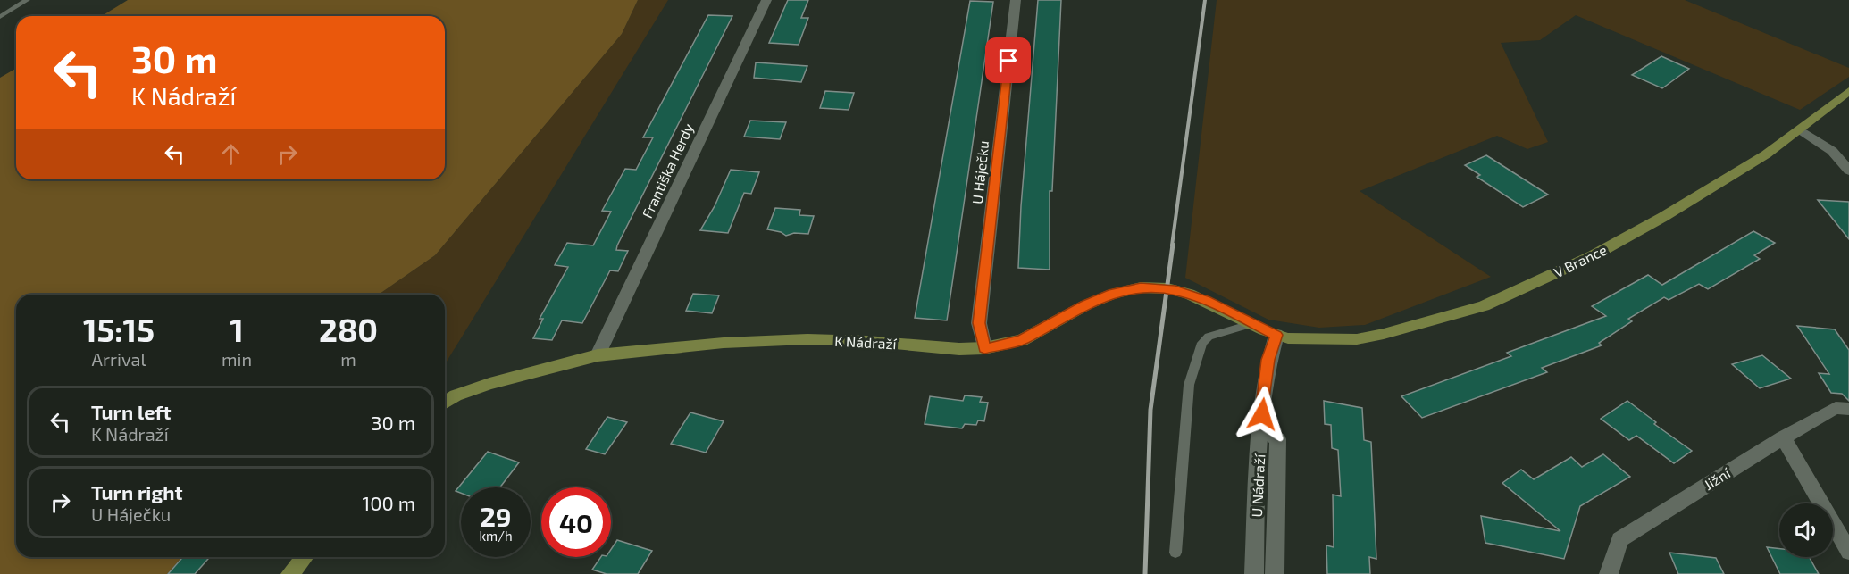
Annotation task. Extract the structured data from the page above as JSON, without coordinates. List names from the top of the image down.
{
  "streets": {
    "main road": ["V Brance", "K Nádraží"],
    "street": [
      "Františka Herdy",
      "U Háječku",
      "Jižní",
      "U Nádraží"
    ]
  },
  "crossings": [
    ["Františka Herdy", "K Nádraží"],
    ["U Háječku", "K Nádraží"],
    ["V Brance", "K Nádraží"],
    ["V Brance", "U Nádraží"],
    ["K Nádraží", "U Nádraží"]
  ],
  "page": {
    "turn": ["30 m", "K Nádraží"],
    "eta": [
      "15:15",
      "Arrival",
      "1",
      "min",
      "280",
      "m"
    ],
    "list": [
      {
        "name": "Turn left",
        "note": "K Nádraží",
        "value": "30 m"
      },
      {
        "name": "Turn right",
        "note": "U Háječku",
        "value": "100 m"
      }
    ],
    "speed": "29 km/h",
    "limit": "40"
  }
}
